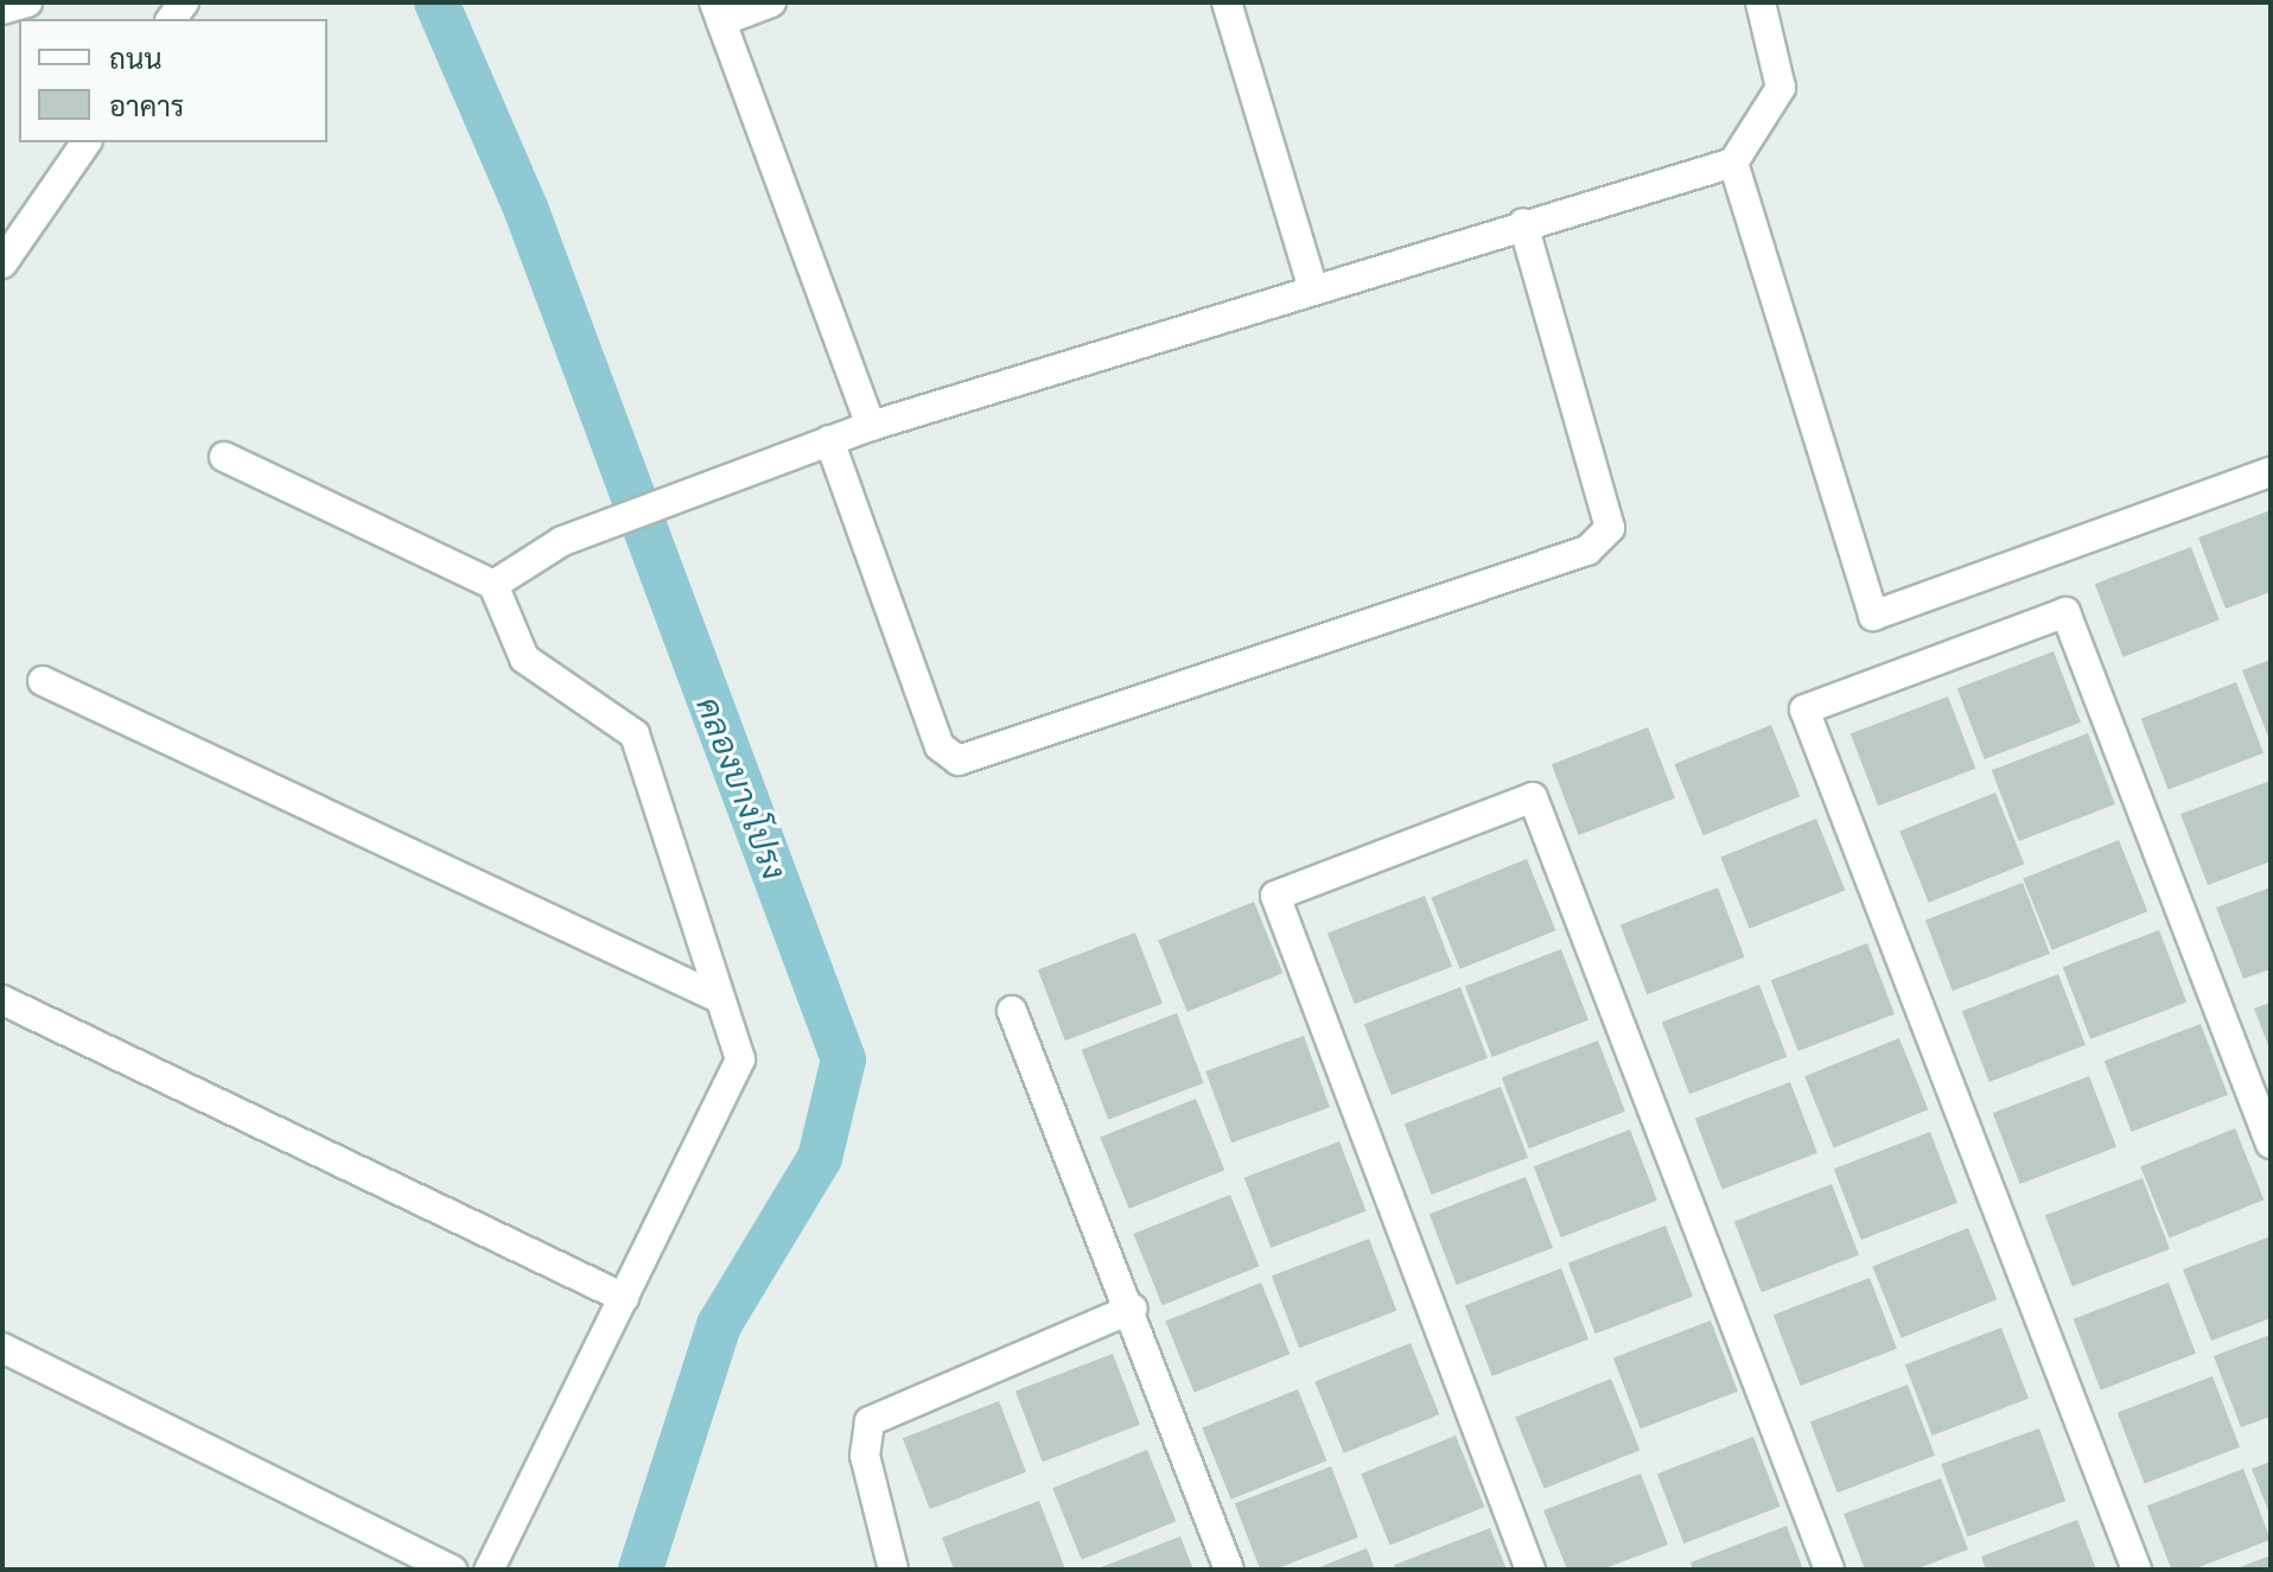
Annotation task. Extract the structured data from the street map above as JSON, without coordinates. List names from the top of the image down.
{
  "water": ["คลองบางโปรง"],
  "legend": ["ถนน", "อาคาร"]
}
